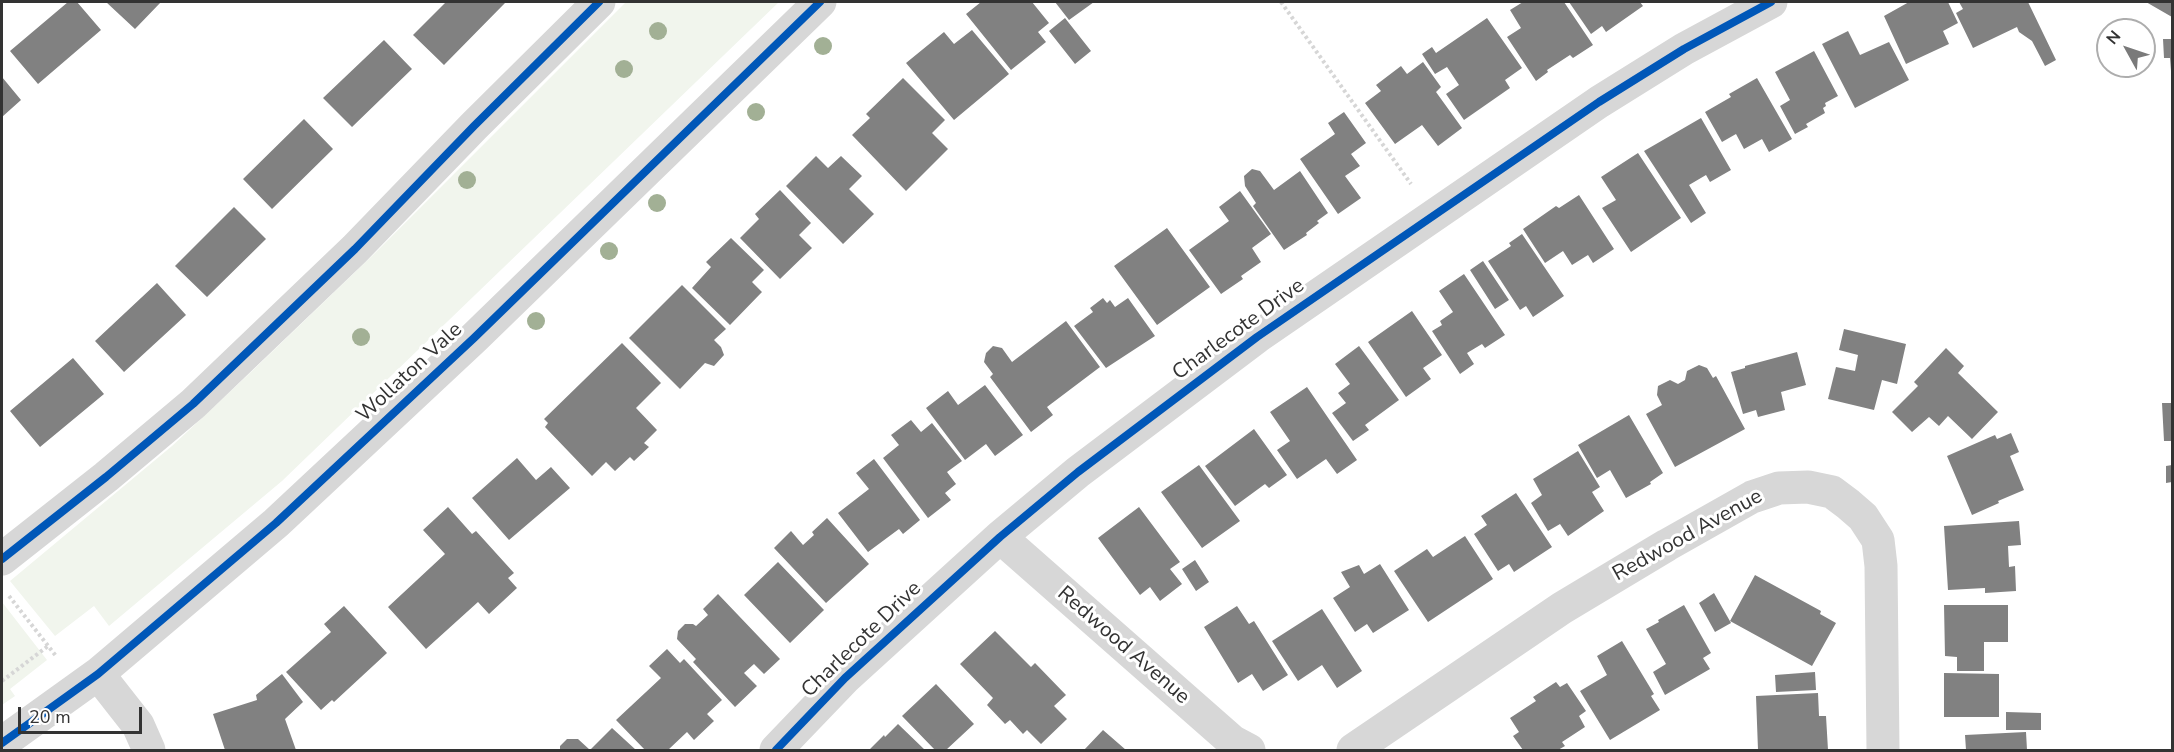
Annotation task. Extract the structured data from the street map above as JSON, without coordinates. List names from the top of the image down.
{
  "streets": {
    "street": ["Charlecote Drive", "Wollaton Vale", "Redwood Avenue"]
  },
  "crossings": [
    ["Charlecote Drive", "Redwood Avenue"]
  ],
  "scale_bar": "20 m",
  "north": "top left"
}
